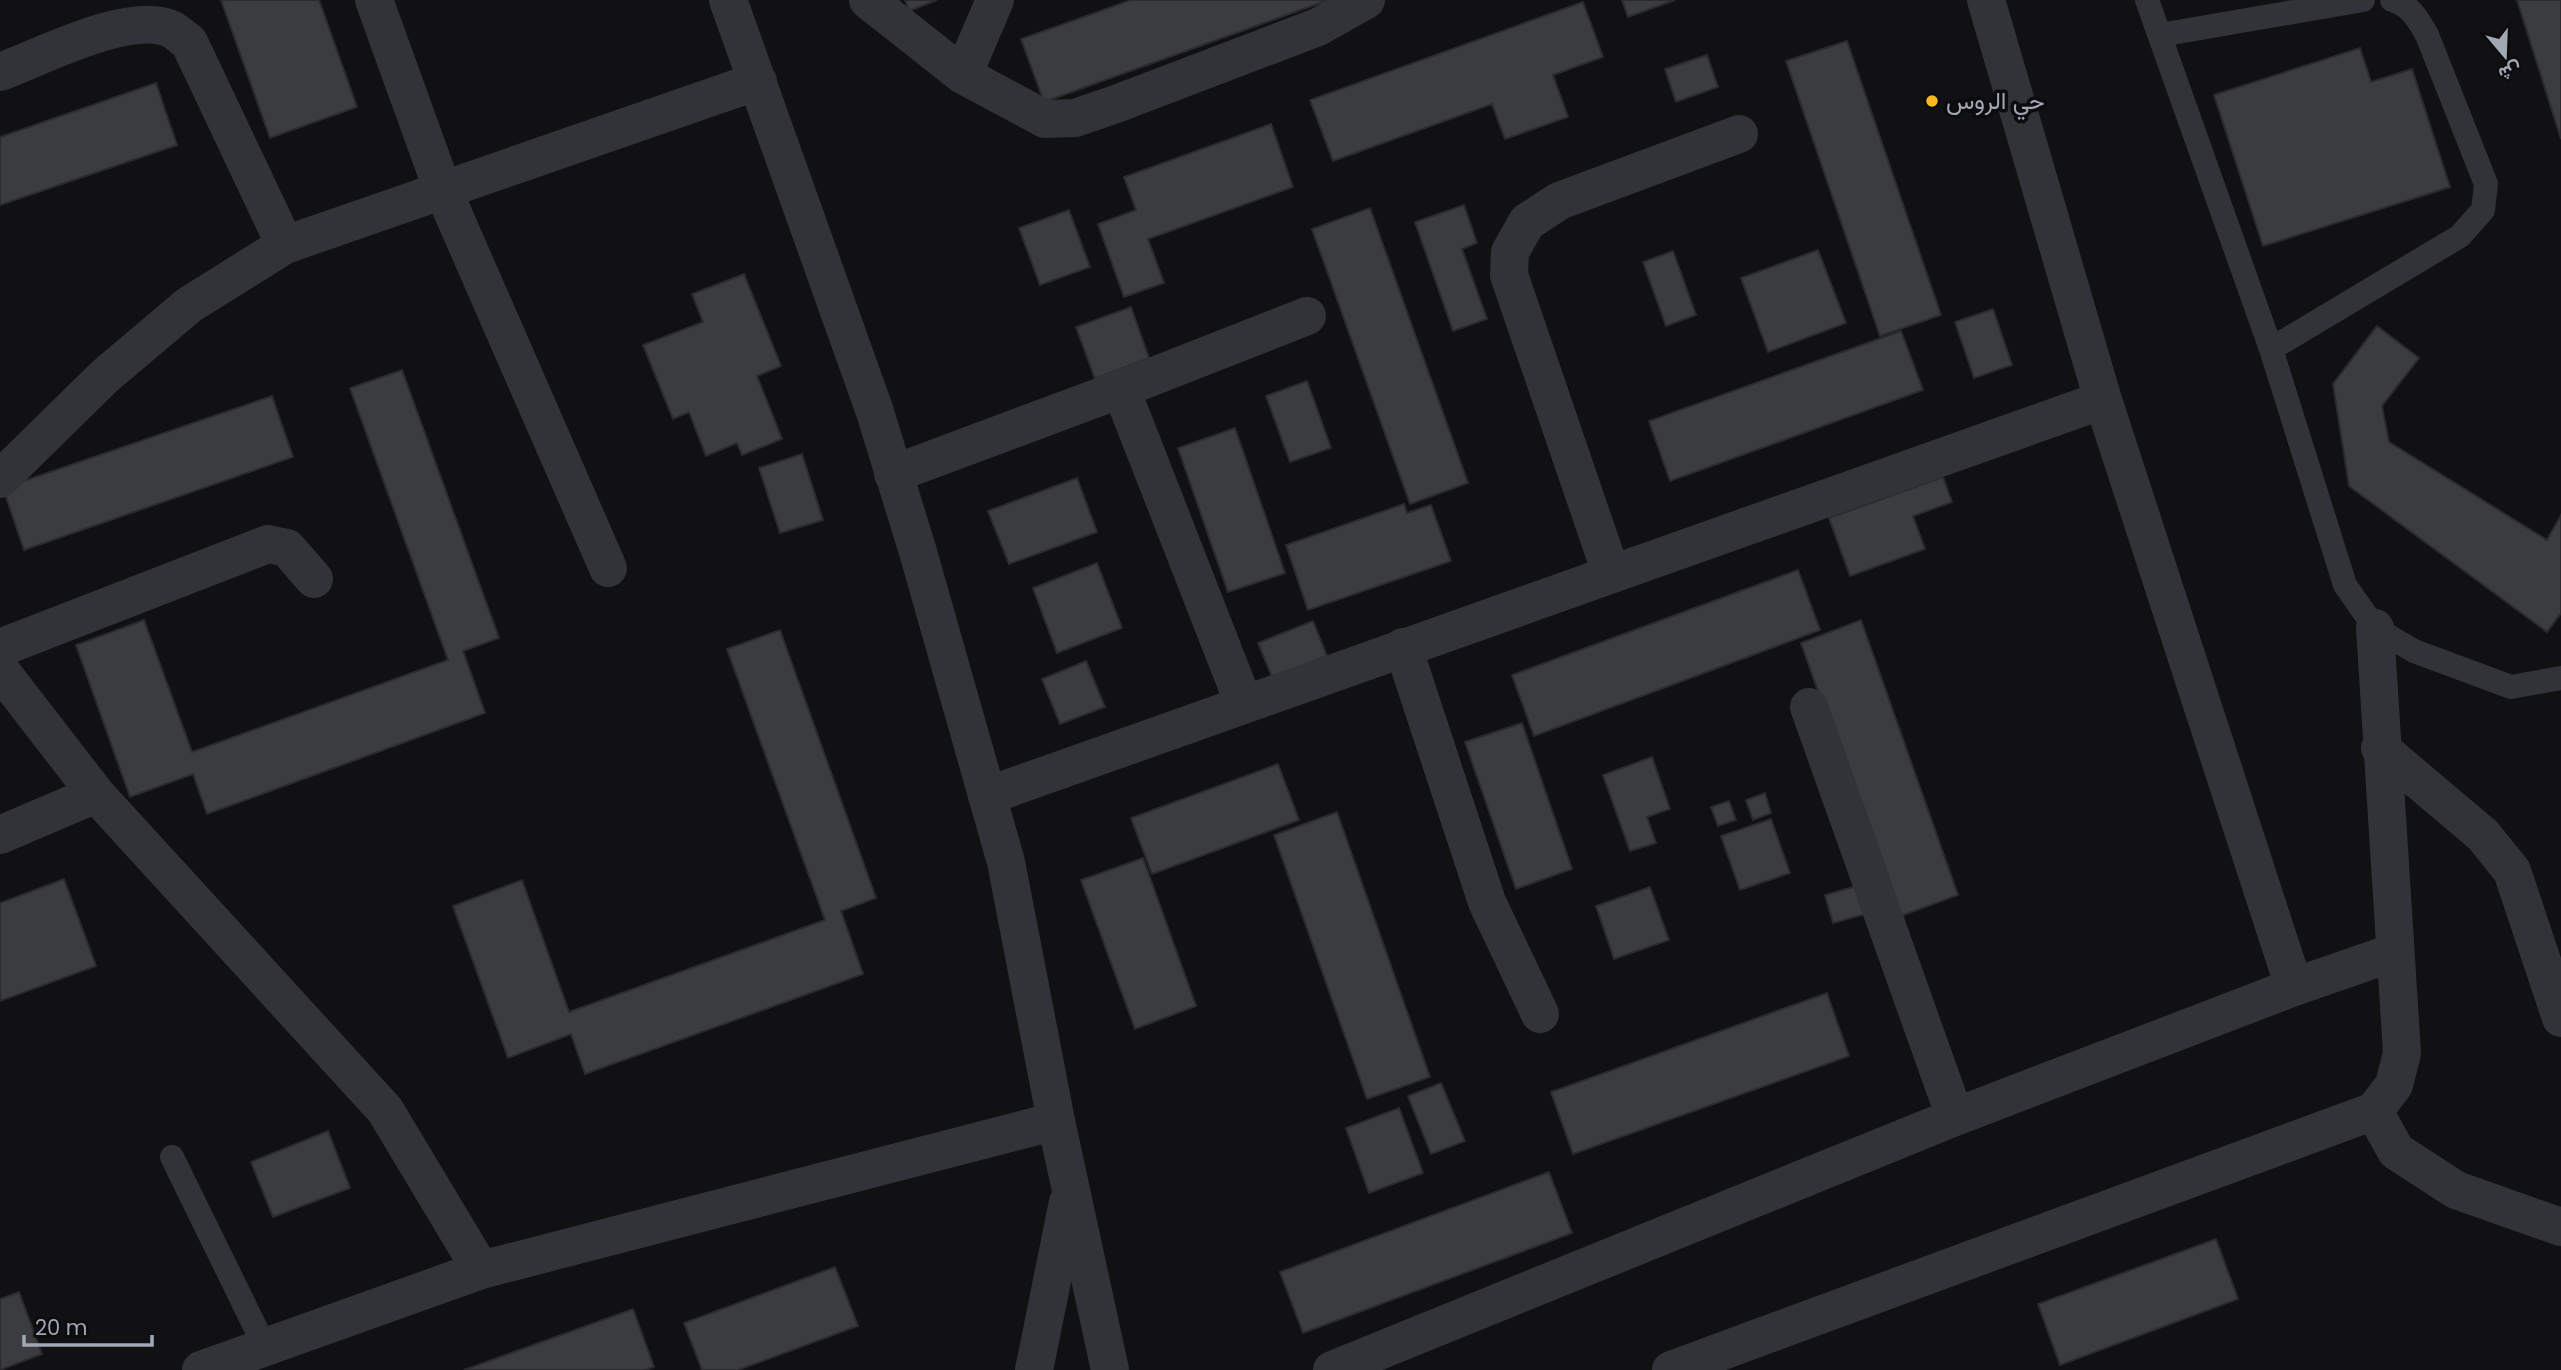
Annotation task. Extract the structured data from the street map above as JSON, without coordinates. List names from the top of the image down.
{
  "places": ["حي الروس"],
  "scale_bar": "20 m",
  "north": "bottom"
}
